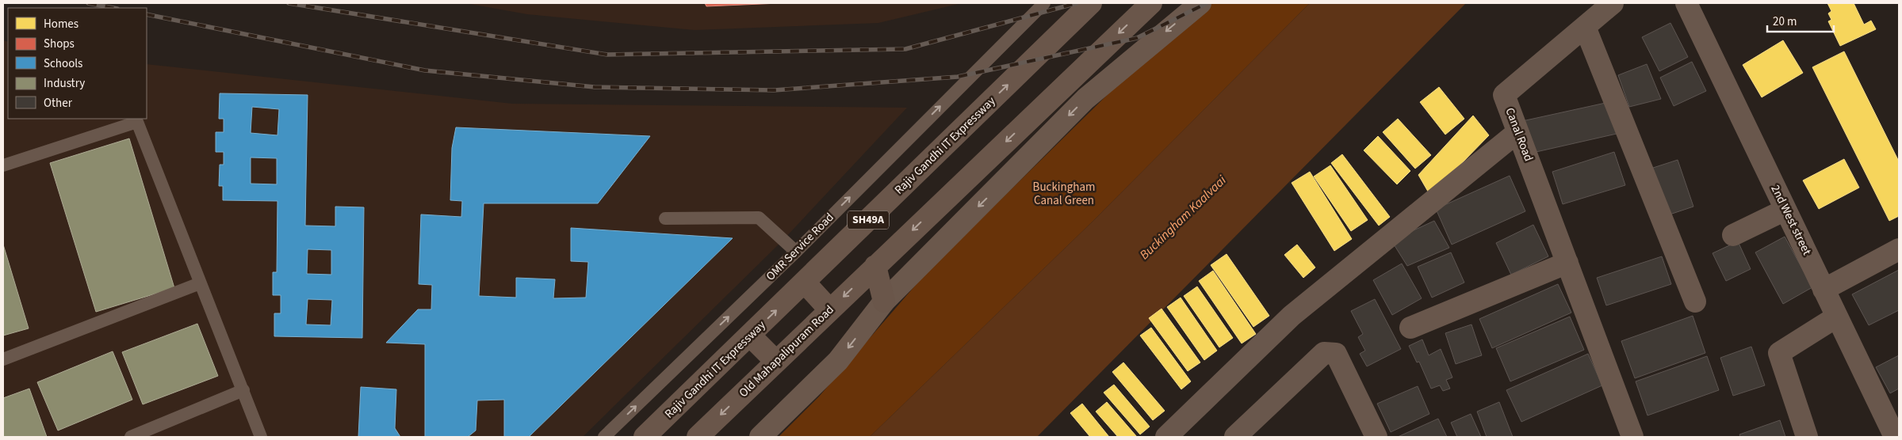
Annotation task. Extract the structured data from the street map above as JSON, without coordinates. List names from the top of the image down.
{
  "streets": {
    "main road": ["Rajiv Gandhi IT Expressway", "SH49A", "Old Mahapalipuram Road"],
    "street": ["Canal Road", "2nd West street"],
    "lane": ["OMR Service Road"]
  },
  "one_way": ["OMR Service Road"],
  "water": ["Buckingham Kaalvaai"],
  "parks": ["Buckingham Canal Green"],
  "legend": [
    "Homes",
    "Shops",
    "Schools",
    "Industry",
    "Other"
  ],
  "scale_bar": "20 m"
}
